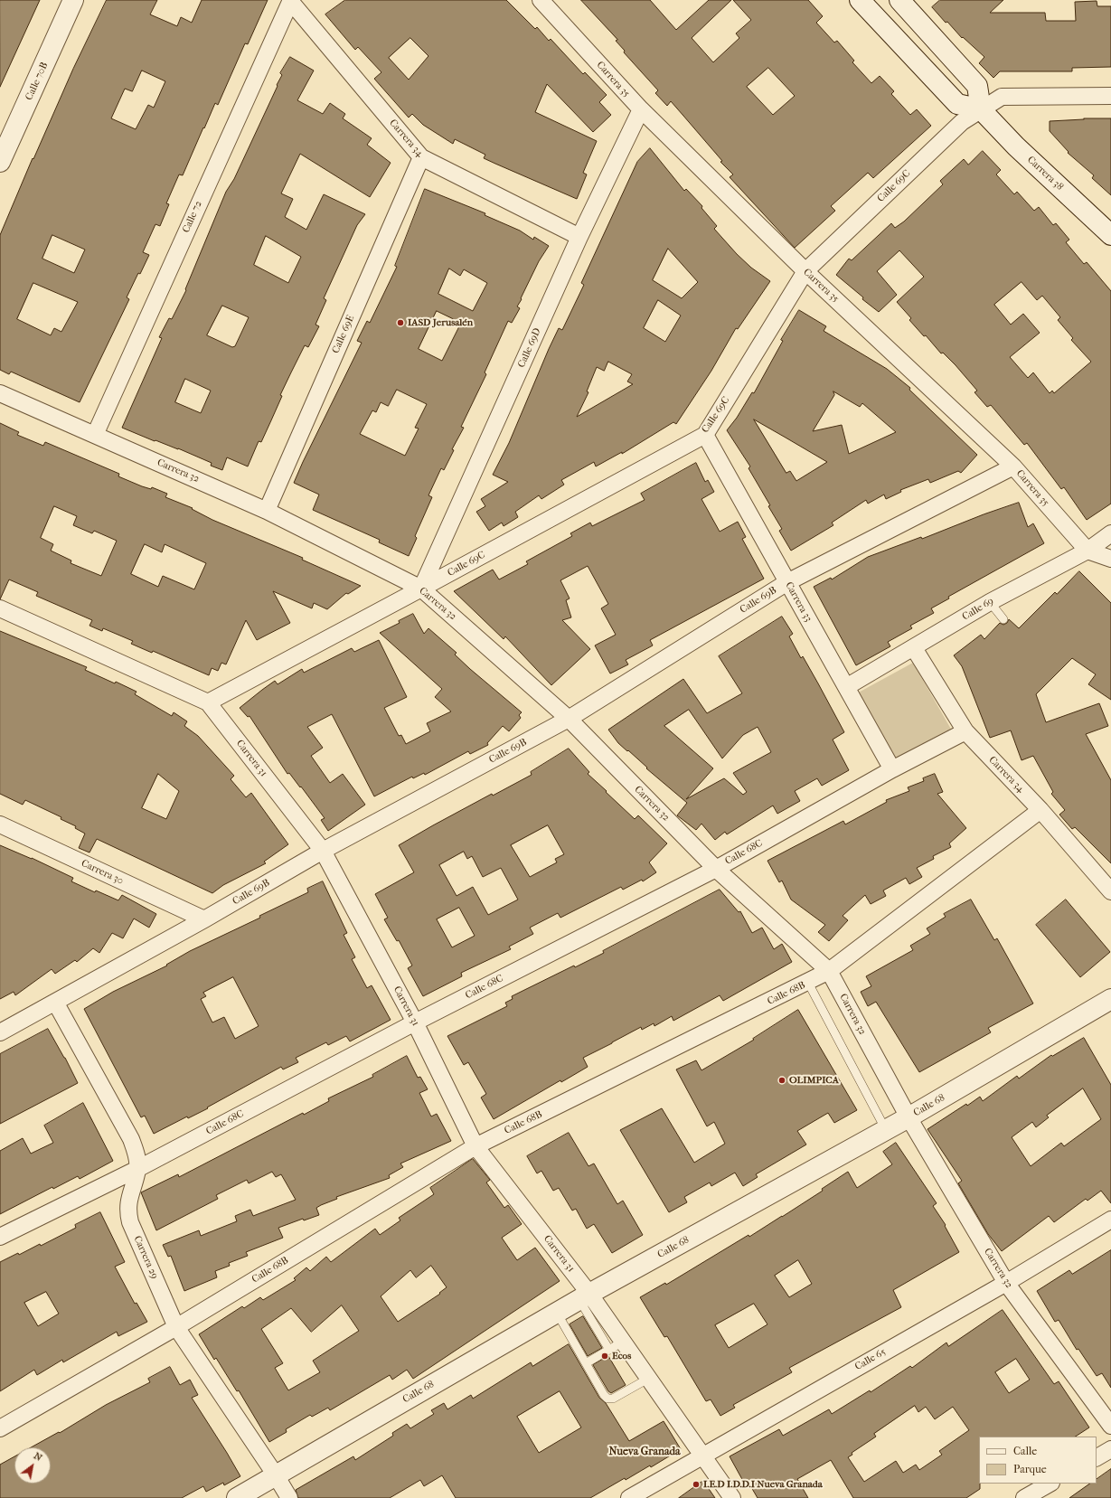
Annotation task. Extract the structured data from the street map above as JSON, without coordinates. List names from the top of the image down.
{
  "streets": {
    "street": [
      "Carrera 35",
      "Calle 70B",
      "Carrera 34",
      "Carrera 38",
      "Calle 69C",
      "Calle 72",
      "Calle 69E",
      "Calle 69D",
      "Carrera 32",
      "Calle 69B",
      "Carrera 33",
      "Calle 69",
      "Carrera 31",
      "Calle 68C",
      "Carrera 30",
      "Calle 68B",
      "Calle 68",
      "Carrera 29",
      "Calle 65"
    ]
  },
  "crossings": [
    ["Carrera 35", "Calle 69C"],
    ["Carrera 35", "Calle 69D"],
    ["Carrera 35", "Calle 69B"],
    ["Carrera 35", "Calle 69"],
    ["Carrera 34", "Calle 72"],
    ["Carrera 34", "Calle 69E"],
    ["Carrera 34", "Calle 69D"],
    ["Carrera 34", "Calle 69"],
    ["Carrera 34", "Calle 68C"],
    ["Carrera 34", "Calle 68B"],
    ["Carrera 38", "Calle 69C"],
    ["Calle 69C", "Calle 69D"],
    ["Calle 69C", "Carrera 32"],
    ["Calle 69C", "Carrera 33"],
    ["Calle 69C", "Carrera 31"],
    ["Calle 72", "Carrera 32"],
    ["Calle 69E", "Carrera 32"],
    ["Calle 69D", "Carrera 32"],
    ["Carrera 32", "Calle 69B"],
    ["Carrera 32", "Calle 68C"],
    ["Carrera 32", "Calle 68B"],
    ["Carrera 32", "Calle 68"],
    ["Carrera 32", "Calle 65"],
    ["Calle 69B", "Carrera 33"],
    ["Calle 69B", "Carrera 31"],
    ["Calle 69B", "Carrera 30"],
    ["Calle 69B", "Carrera 29"],
    ["Carrera 33", "Calle 69"],
    ["Carrera 33", "Calle 68C"],
    ["Carrera 31", "Calle 68C"],
    ["Carrera 31", "Calle 68B"],
    ["Carrera 31", "Calle 68"],
    ["Carrera 31", "Calle 65"],
    ["Calle 68C", "Carrera 29"],
    ["Calle 68B", "Carrera 29"],
    ["Calle 68", "Carrera 29"]
  ],
  "districts": ["Nueva Granada"],
  "places": [
    "IASD Jerusalén",
    "OLIMPICA",
    "Ecos",
    "I.E.D I.D.D.I Nueva Granada"
  ],
  "legend": ["Calle", "Parque"],
  "north": "top right"
}
